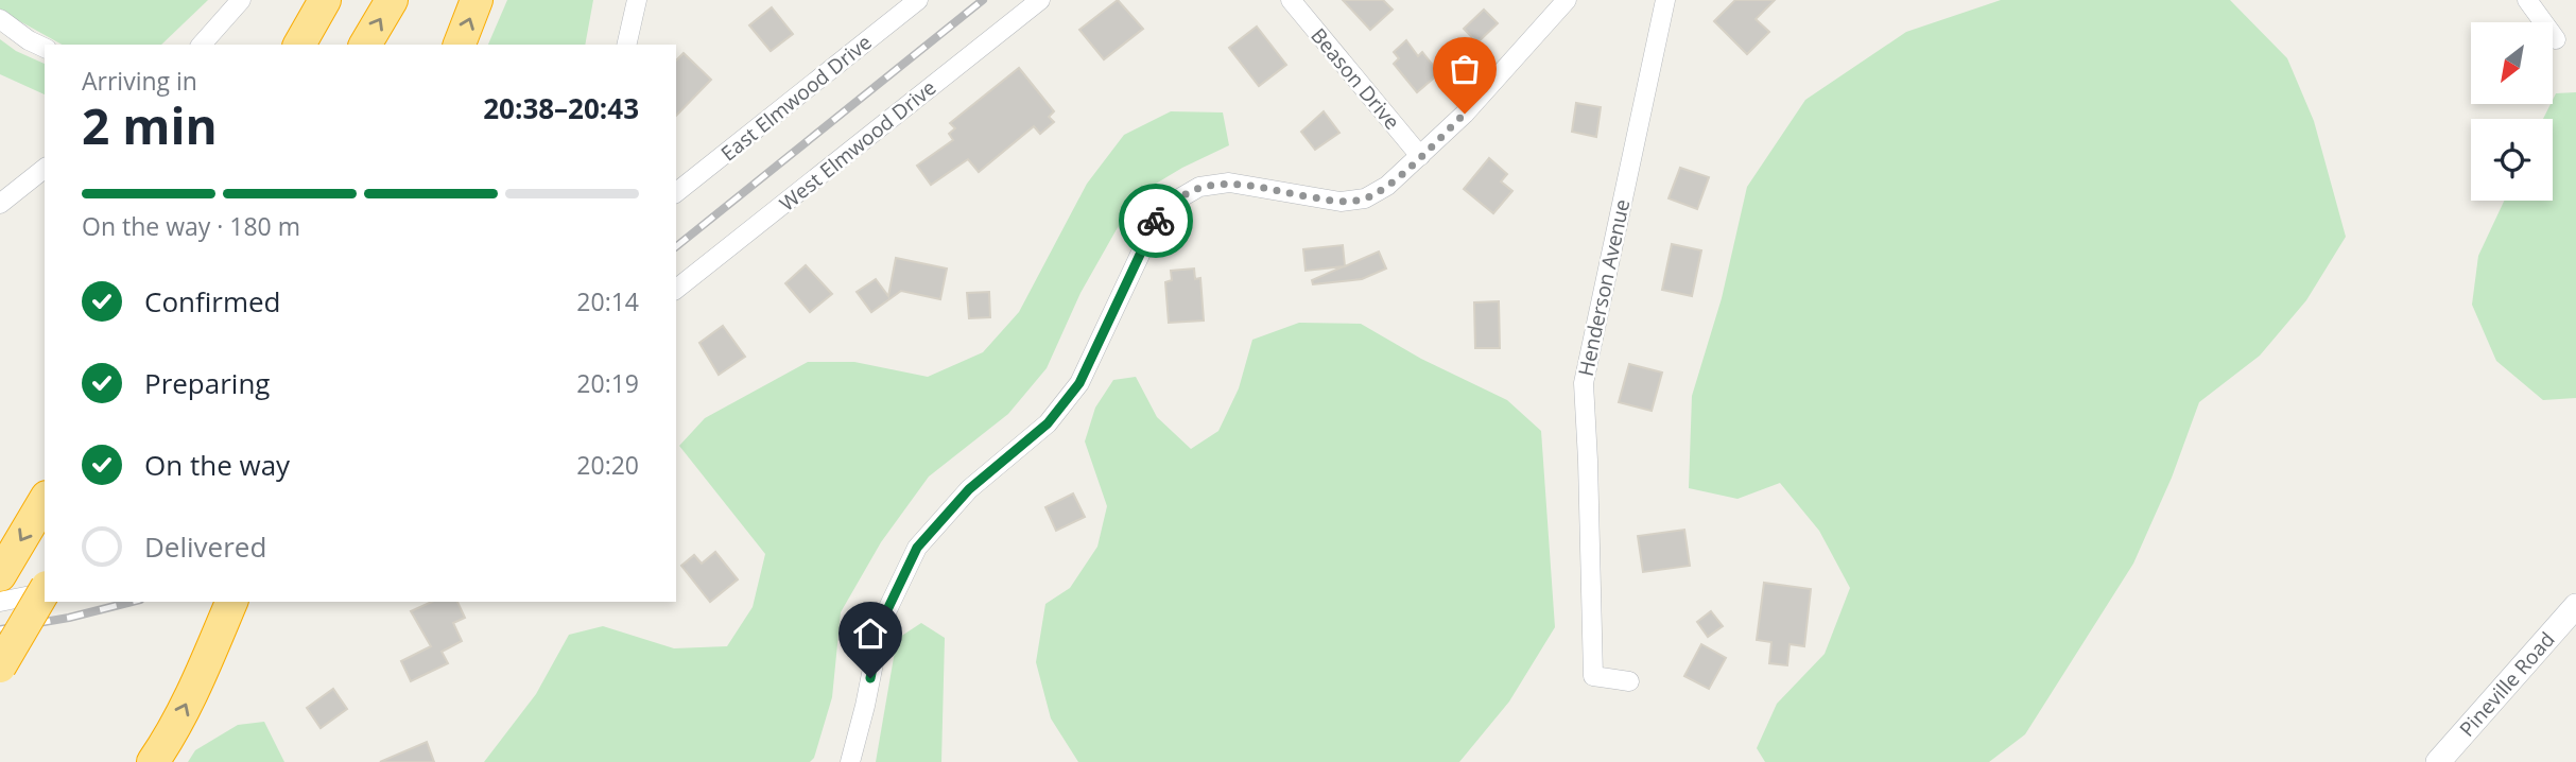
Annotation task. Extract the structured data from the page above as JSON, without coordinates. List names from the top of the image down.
{
  "streets": {
    "main road": ["Pineville Road"],
    "street": [
      "Beason Drive",
      "East Elmwood Drive",
      "West Elmwood Drive",
      "Henderson Avenue"
    ]
  },
  "north": "bottom left",
  "page": {
    "heading": ["2 min", "Arriving in", "20:38–20:43"],
    "bar": "On the way · 180 m",
    "list": [
      ["Confirmed", "20:14"],
      ["Preparing", "20:19"],
      ["On the way", "20:20"],
      "Delivered"
    ]
  }
}
